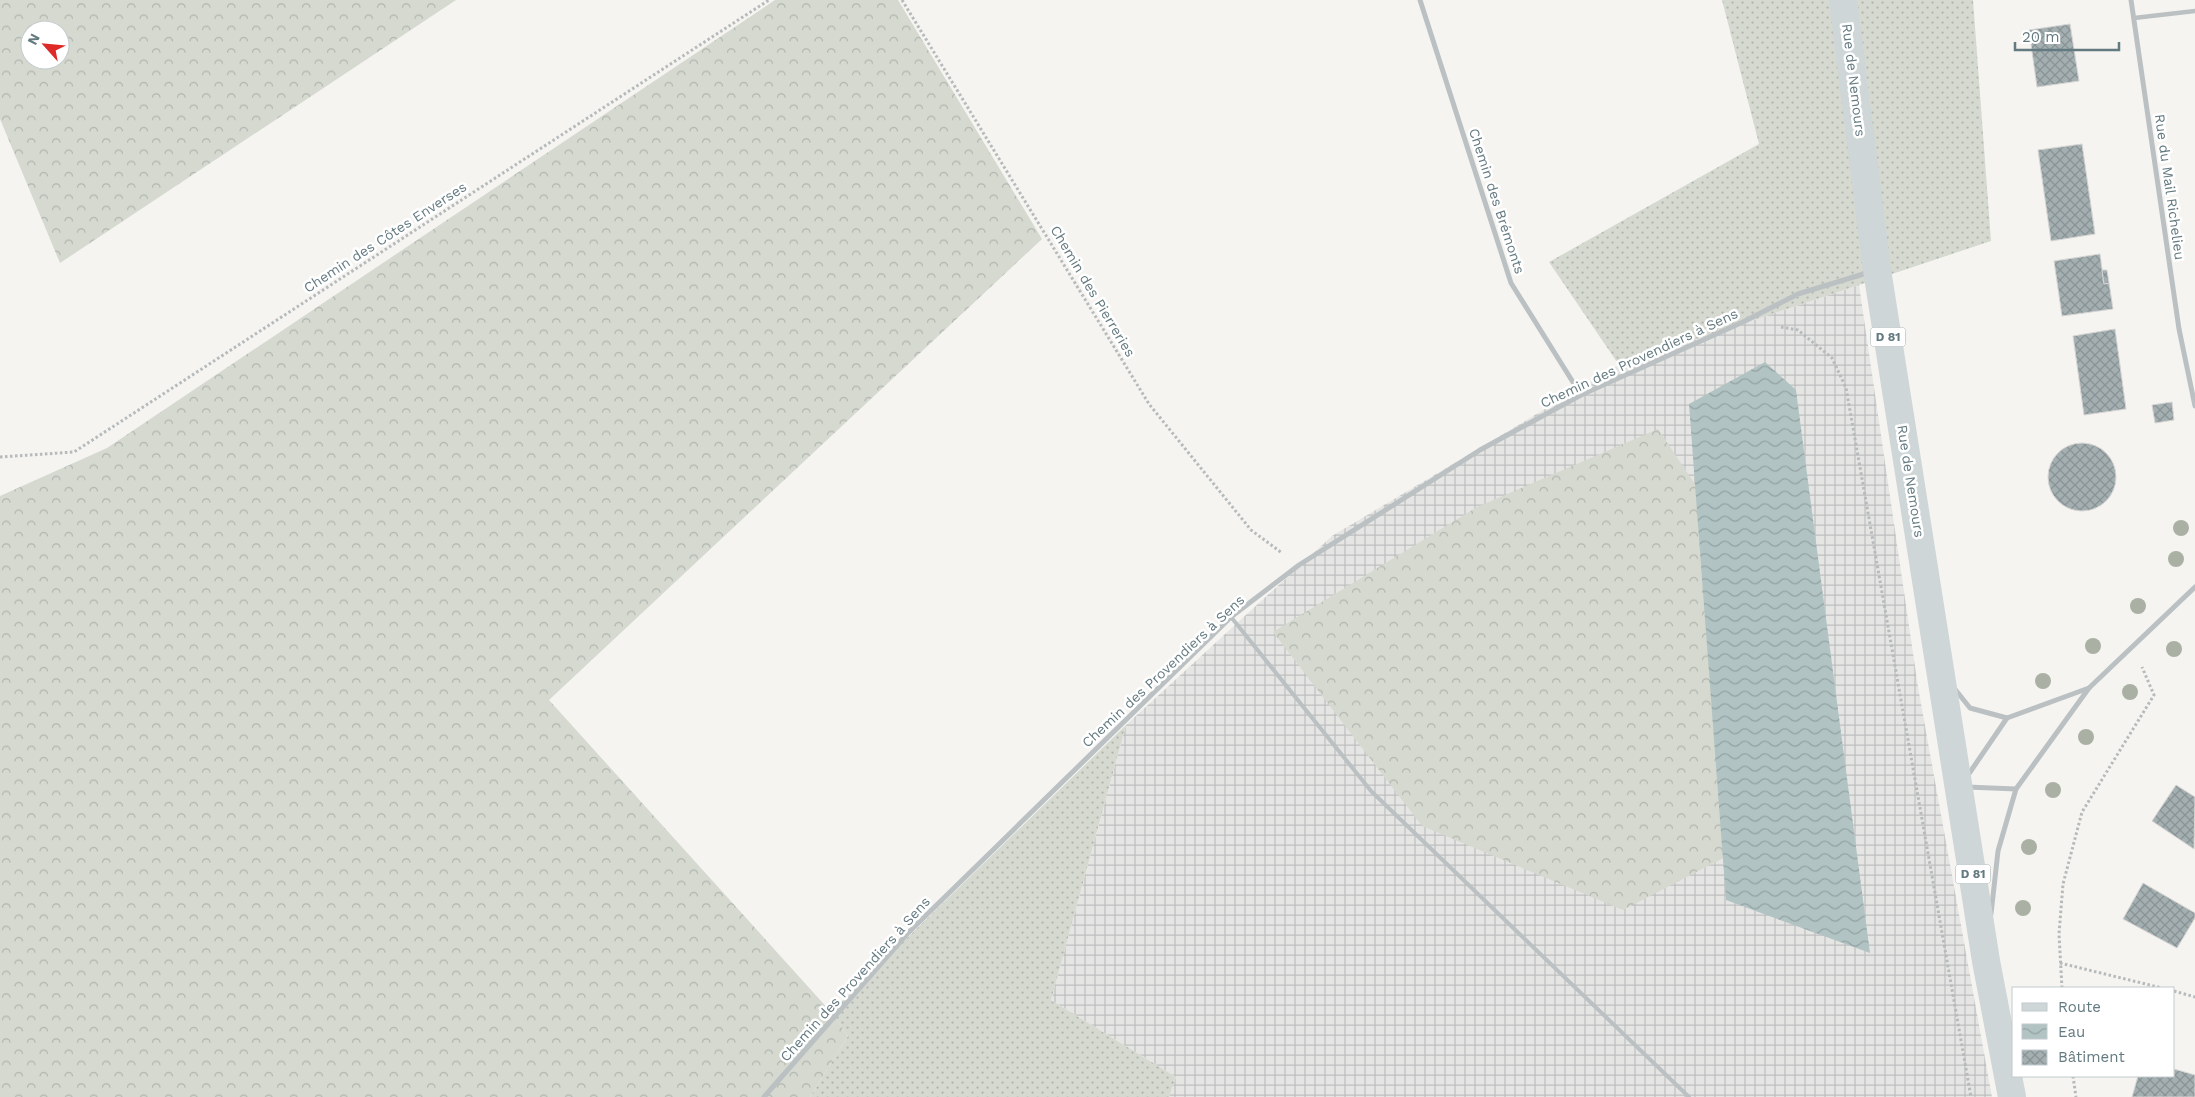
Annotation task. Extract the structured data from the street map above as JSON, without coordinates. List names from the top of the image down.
{
  "streets": {
    "main road": ["Rue de Nemours", "D 81"],
    "street": ["Rue du Mail Richelieu", "Chemin des Brémonts", "Chemin des Provendiers à Sens"],
    "path": ["Chemin des Côtes Enverses", "Chemin des Pierreries"]
  },
  "crossings": [
    ["Rue de Nemours", "D 81"],
    ["Rue de Nemours", "Chemin des Provendiers à Sens"],
    ["Chemin des Brémonts", "Chemin des Provendiers à Sens"],
    ["Chemin des Pierreries", "Chemin des Provendiers à Sens"]
  ],
  "legend": ["Route", "Eau", "Bâtiment"],
  "scale_bar": "20 m",
  "north": "top left"
}
